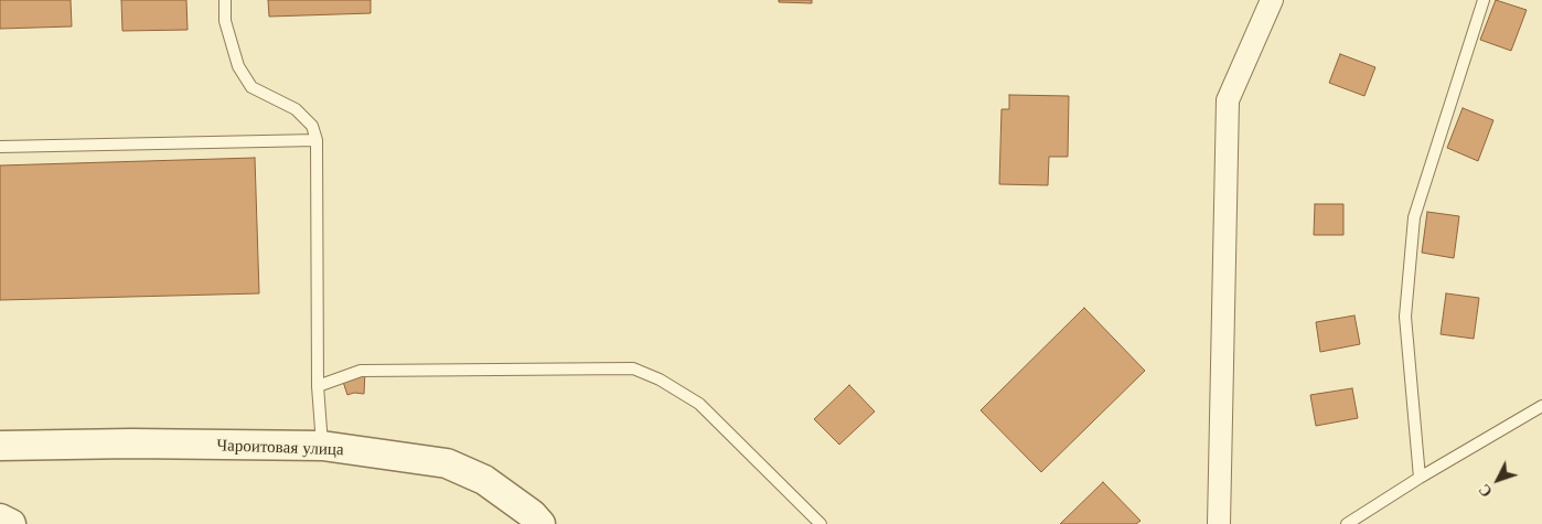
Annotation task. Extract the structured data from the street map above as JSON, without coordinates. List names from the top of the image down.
{
  "streets": {
    "street": ["Чароитовая улица"]
  },
  "north": "bottom left"
}
